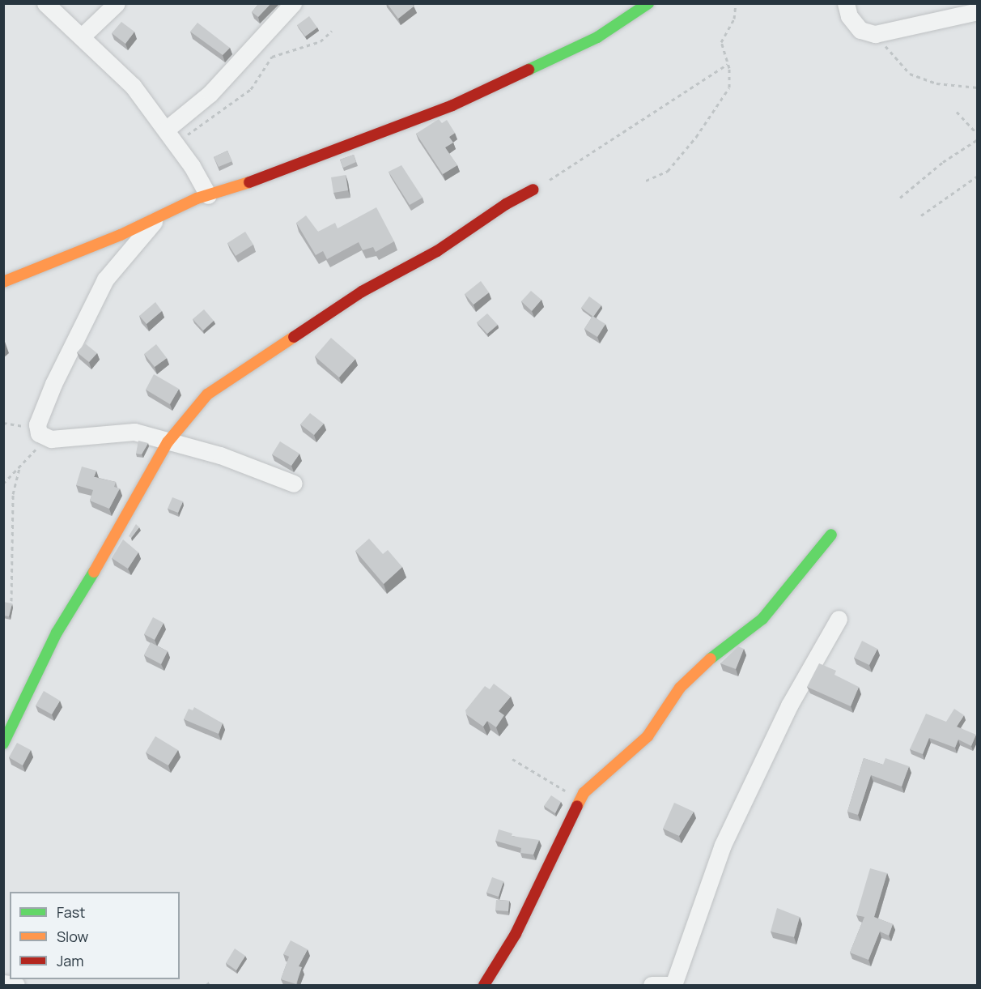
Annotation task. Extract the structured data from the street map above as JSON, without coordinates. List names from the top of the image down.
{
  "legend": ["Fast", "Slow", "Jam"]
}
